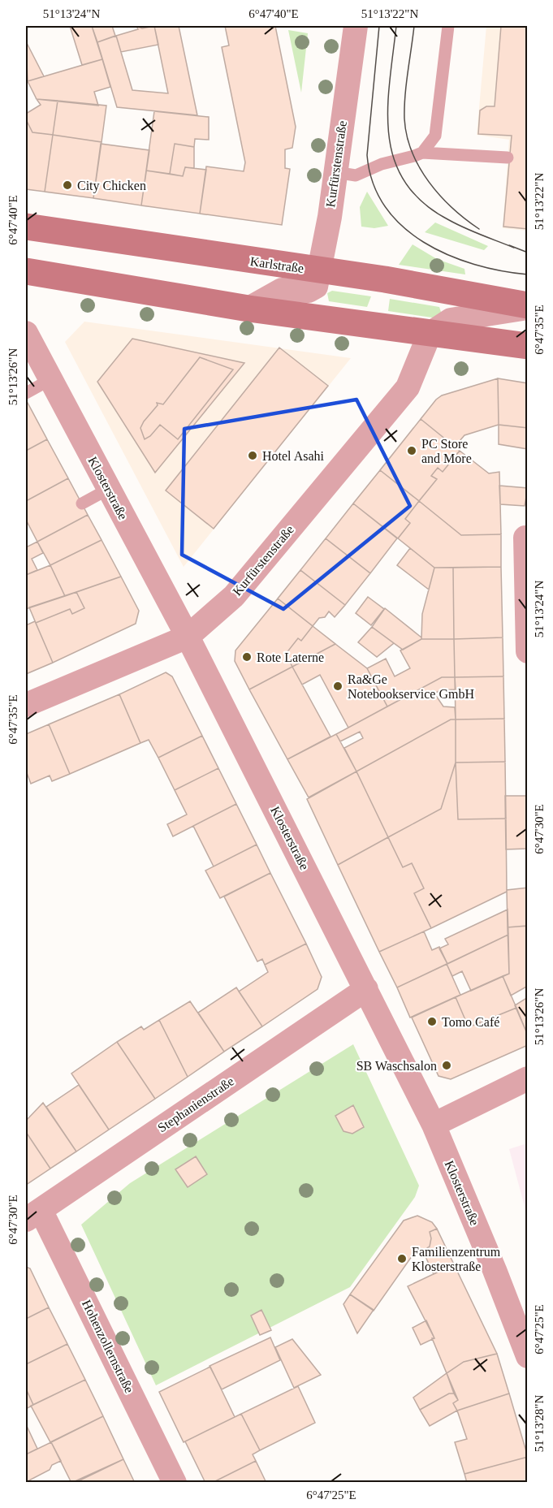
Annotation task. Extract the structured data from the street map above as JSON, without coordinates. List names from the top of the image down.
{
  "streets": {
    "main road": ["Karlstraße"],
    "street": [
      "Kurfürstenstraße",
      "Klosterstraße",
      "Stephanienstraße",
      "Hohenzollernstraße"
    ]
  },
  "crossings": [
    ["Kurfürstenstraße", "Karlstraße"],
    ["Kurfürstenstraße", "Klosterstraße"],
    ["Klosterstraße", "Stephanienstraße"],
    ["Stephanienstraße", "Hohenzollernstraße"]
  ],
  "places": [
    "City Chicken",
    "PC Store and More",
    "Hotel Asahi",
    "Rote Laterne",
    "Ra&Ge Notebookservice GmbH",
    "Tomo Café",
    "SB Waschsalon",
    "Familienzentrum Klosterstraße"
  ],
  "coordinates": [
    "51°13'24\"N",
    "6°47'40\"E",
    "51°13'22\"N",
    "6°47'35\"E",
    "51°13'26\"N",
    "6°47'30\"E",
    "6°47'25\"E",
    "51°13'28\"N"
  ]
}
